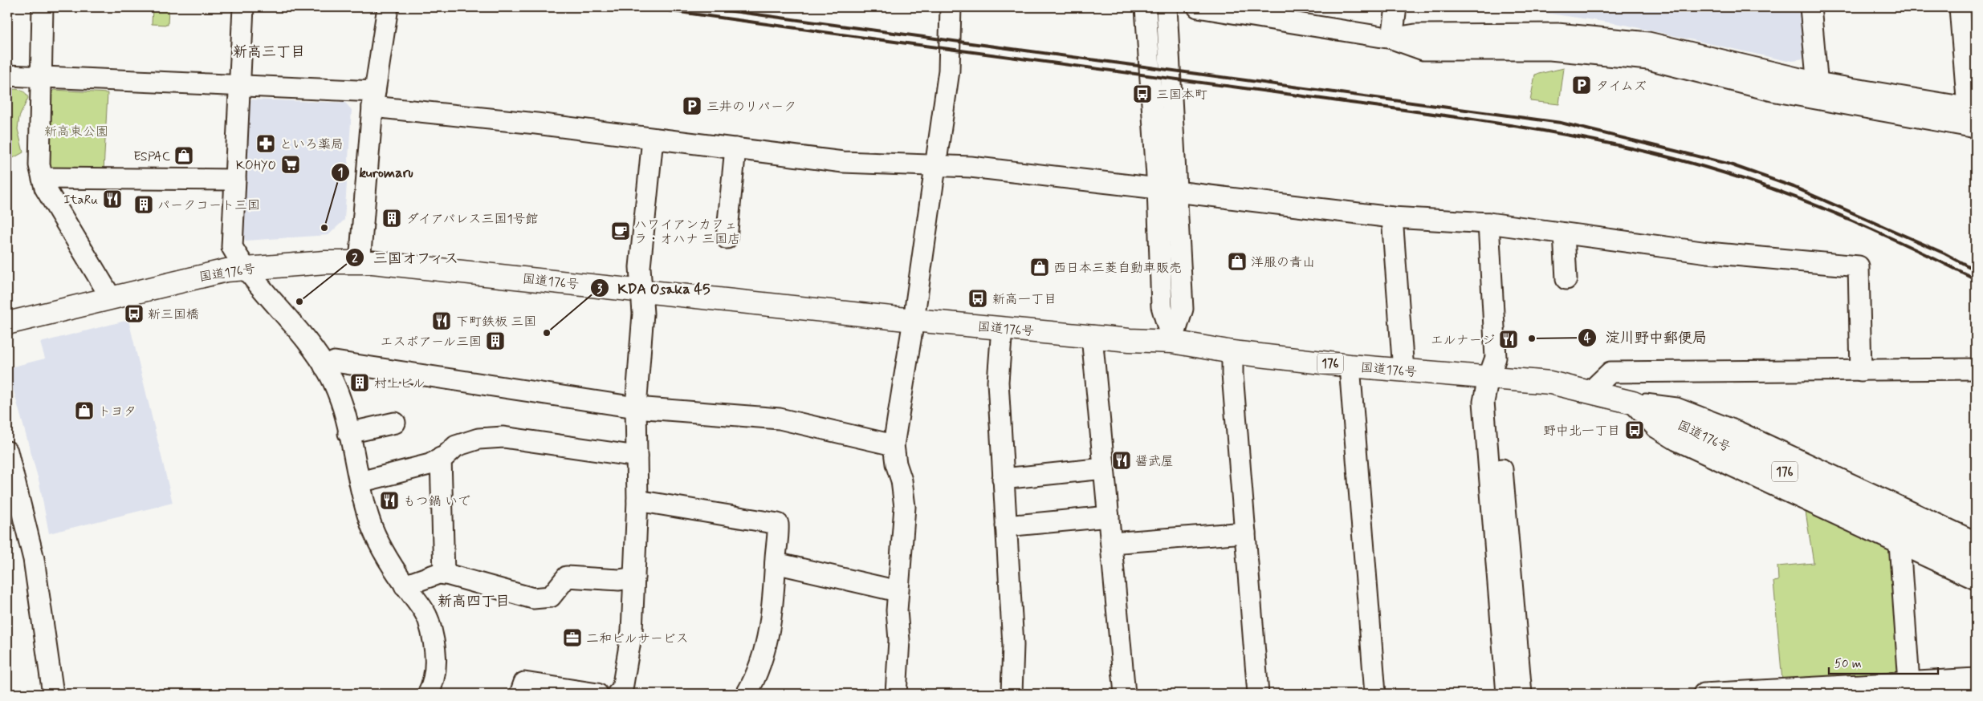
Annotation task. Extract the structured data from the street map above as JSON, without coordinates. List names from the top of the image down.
{
  "streets": {
    "highway": ["国道176号", "176"]
  },
  "districts": ["新高三丁目", "新高四丁目"],
  "parks": ["新高東公園"],
  "places": {
    "parking": ["タイムズ", "三井のリパーク"],
    "bus stop": [
      "三国本町",
      "新高一丁目",
      "新三国橋",
      "野中北一丁目"
    ],
    "pharmacy": ["といろ薬局"],
    "shop": [
      "ESPAC",
      "洋服の青山",
      "西日本三菱自動車販売",
      "トヨタ"
    ],
    "supermarket": ["KOHYO"],
    "restaurant": [
      "ItaRu",
      "下町鉄板 三国",
      "エルナージ",
      "醤武屋",
      "もつ鍋 いで"
    ],
    "building": [
      "パークコート三国",
      "ダイアパレス三国1号館",
      "エスポアール三国",
      "村上ビル"
    ],
    "other": [
      "kuromaru",
      "三国オフィス",
      "KDA Osaka 45",
      "淀川野中郵便局"
    ],
    "cafe": ["ハワイアンカフェ ラ・オハナ 三国店"],
    "office": ["二和ビルサービス"]
  },
  "scale_bar": "50 m"
}
